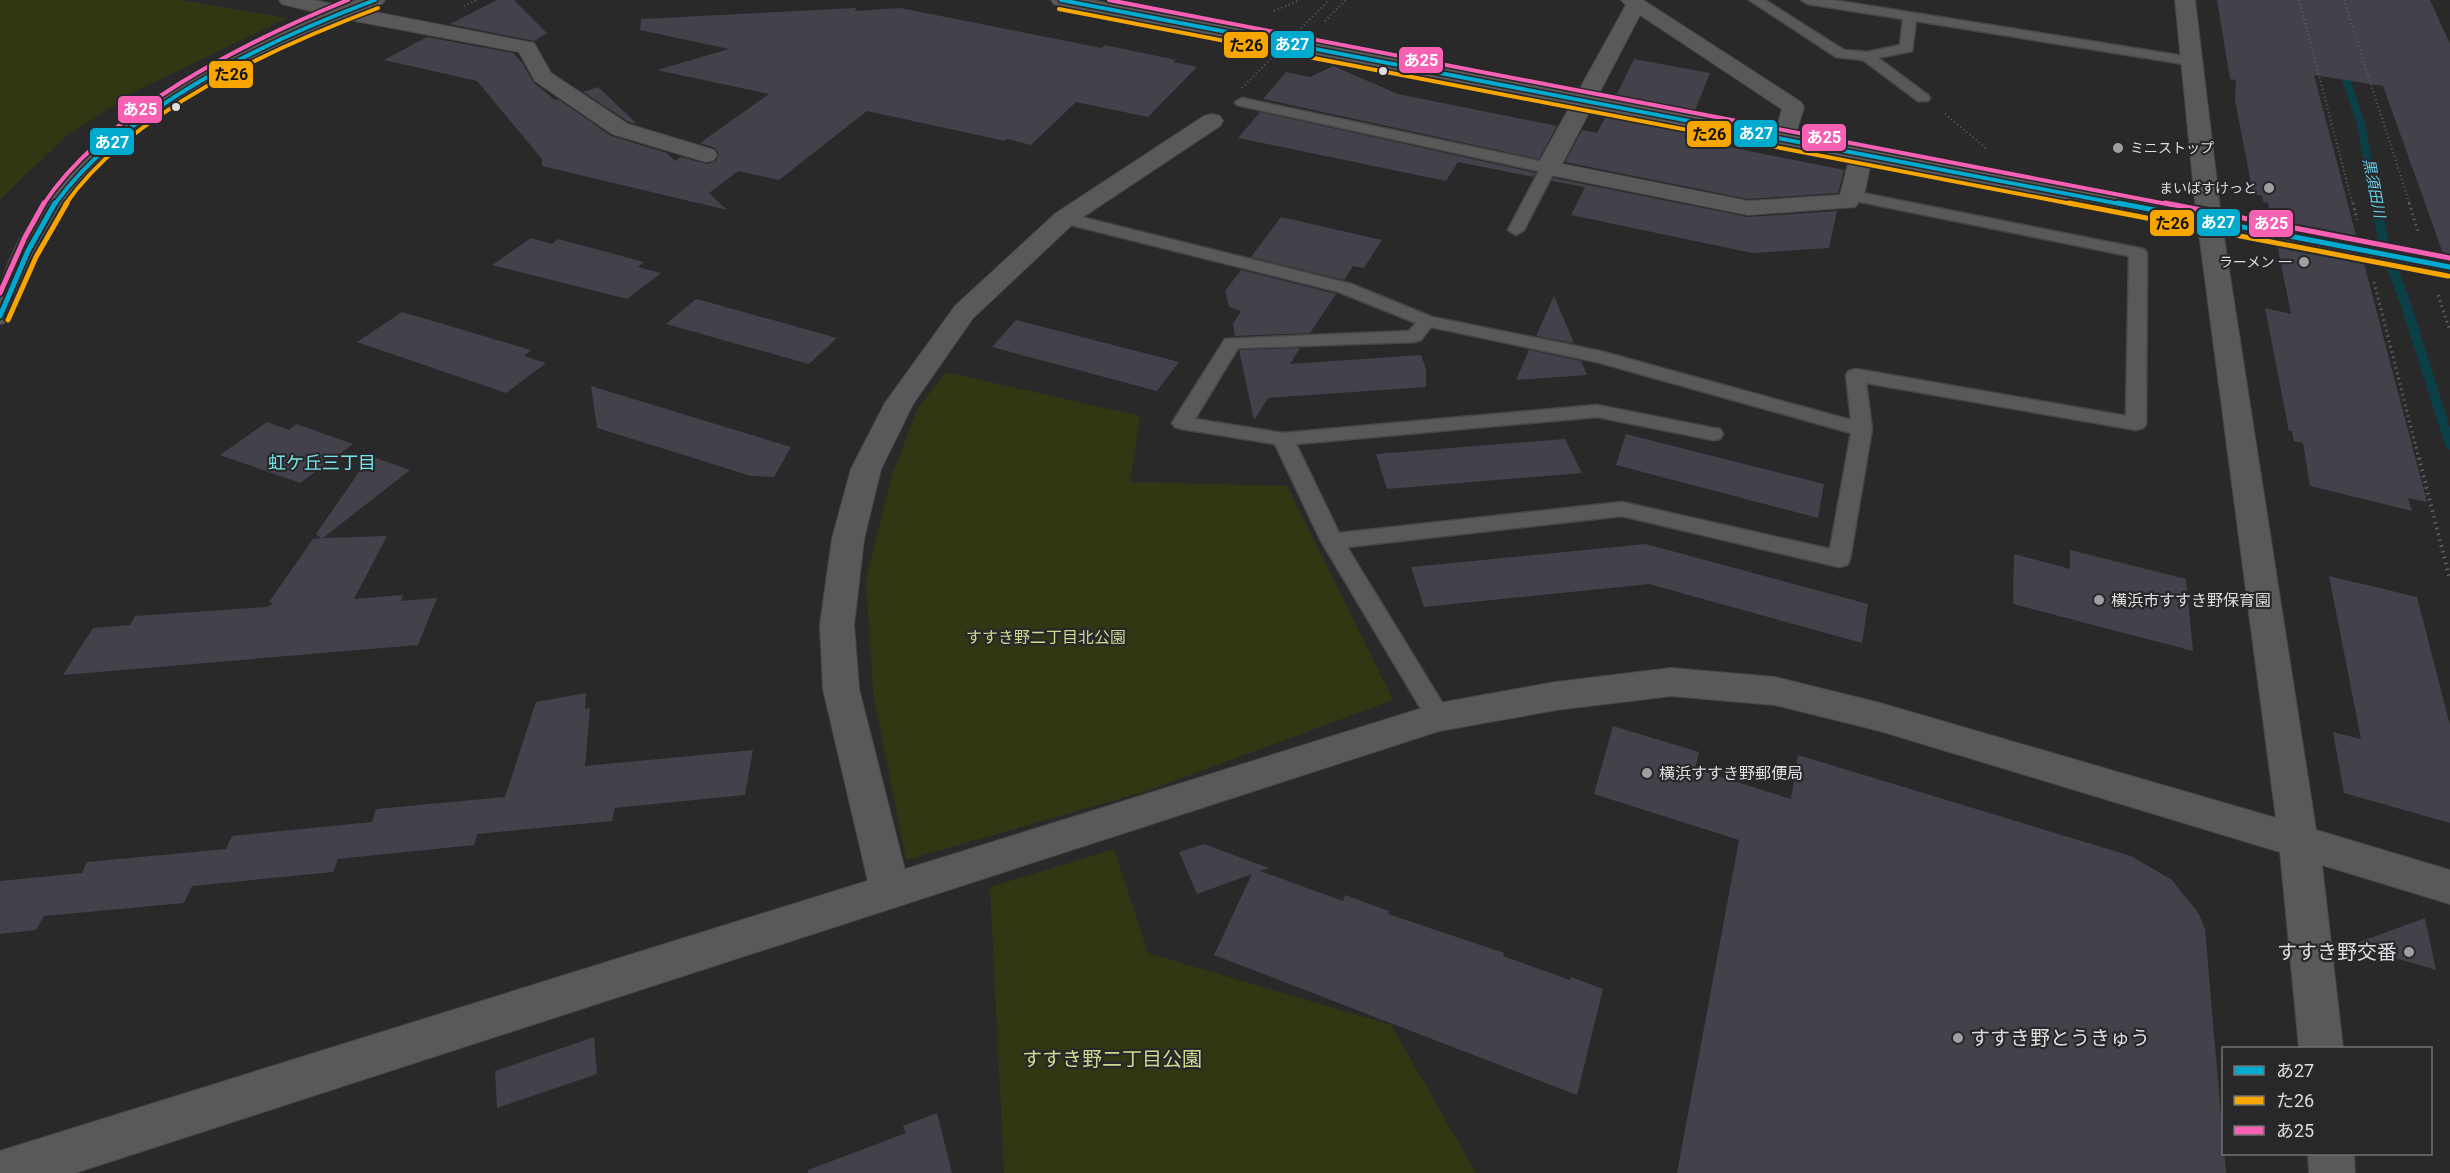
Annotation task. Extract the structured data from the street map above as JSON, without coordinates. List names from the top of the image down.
{
  "districts": ["虹ケ丘三丁目"],
  "water": ["黒須田川"],
  "parks": ["すすき野二丁目北公園", "すすき野二丁目公園"],
  "places": [
    "ミニストップ",
    "まいばすけっと",
    "ラーメン 一",
    "横浜市すすき野保育園",
    "横浜すすき野郵便局",
    "すすき野交番",
    "すすき野とうきゅう"
  ],
  "lines": ["transit line あ27", "transit line あ25", "transit line た26"],
  "legend": ["あ27", "た26", "あ25"]
}
